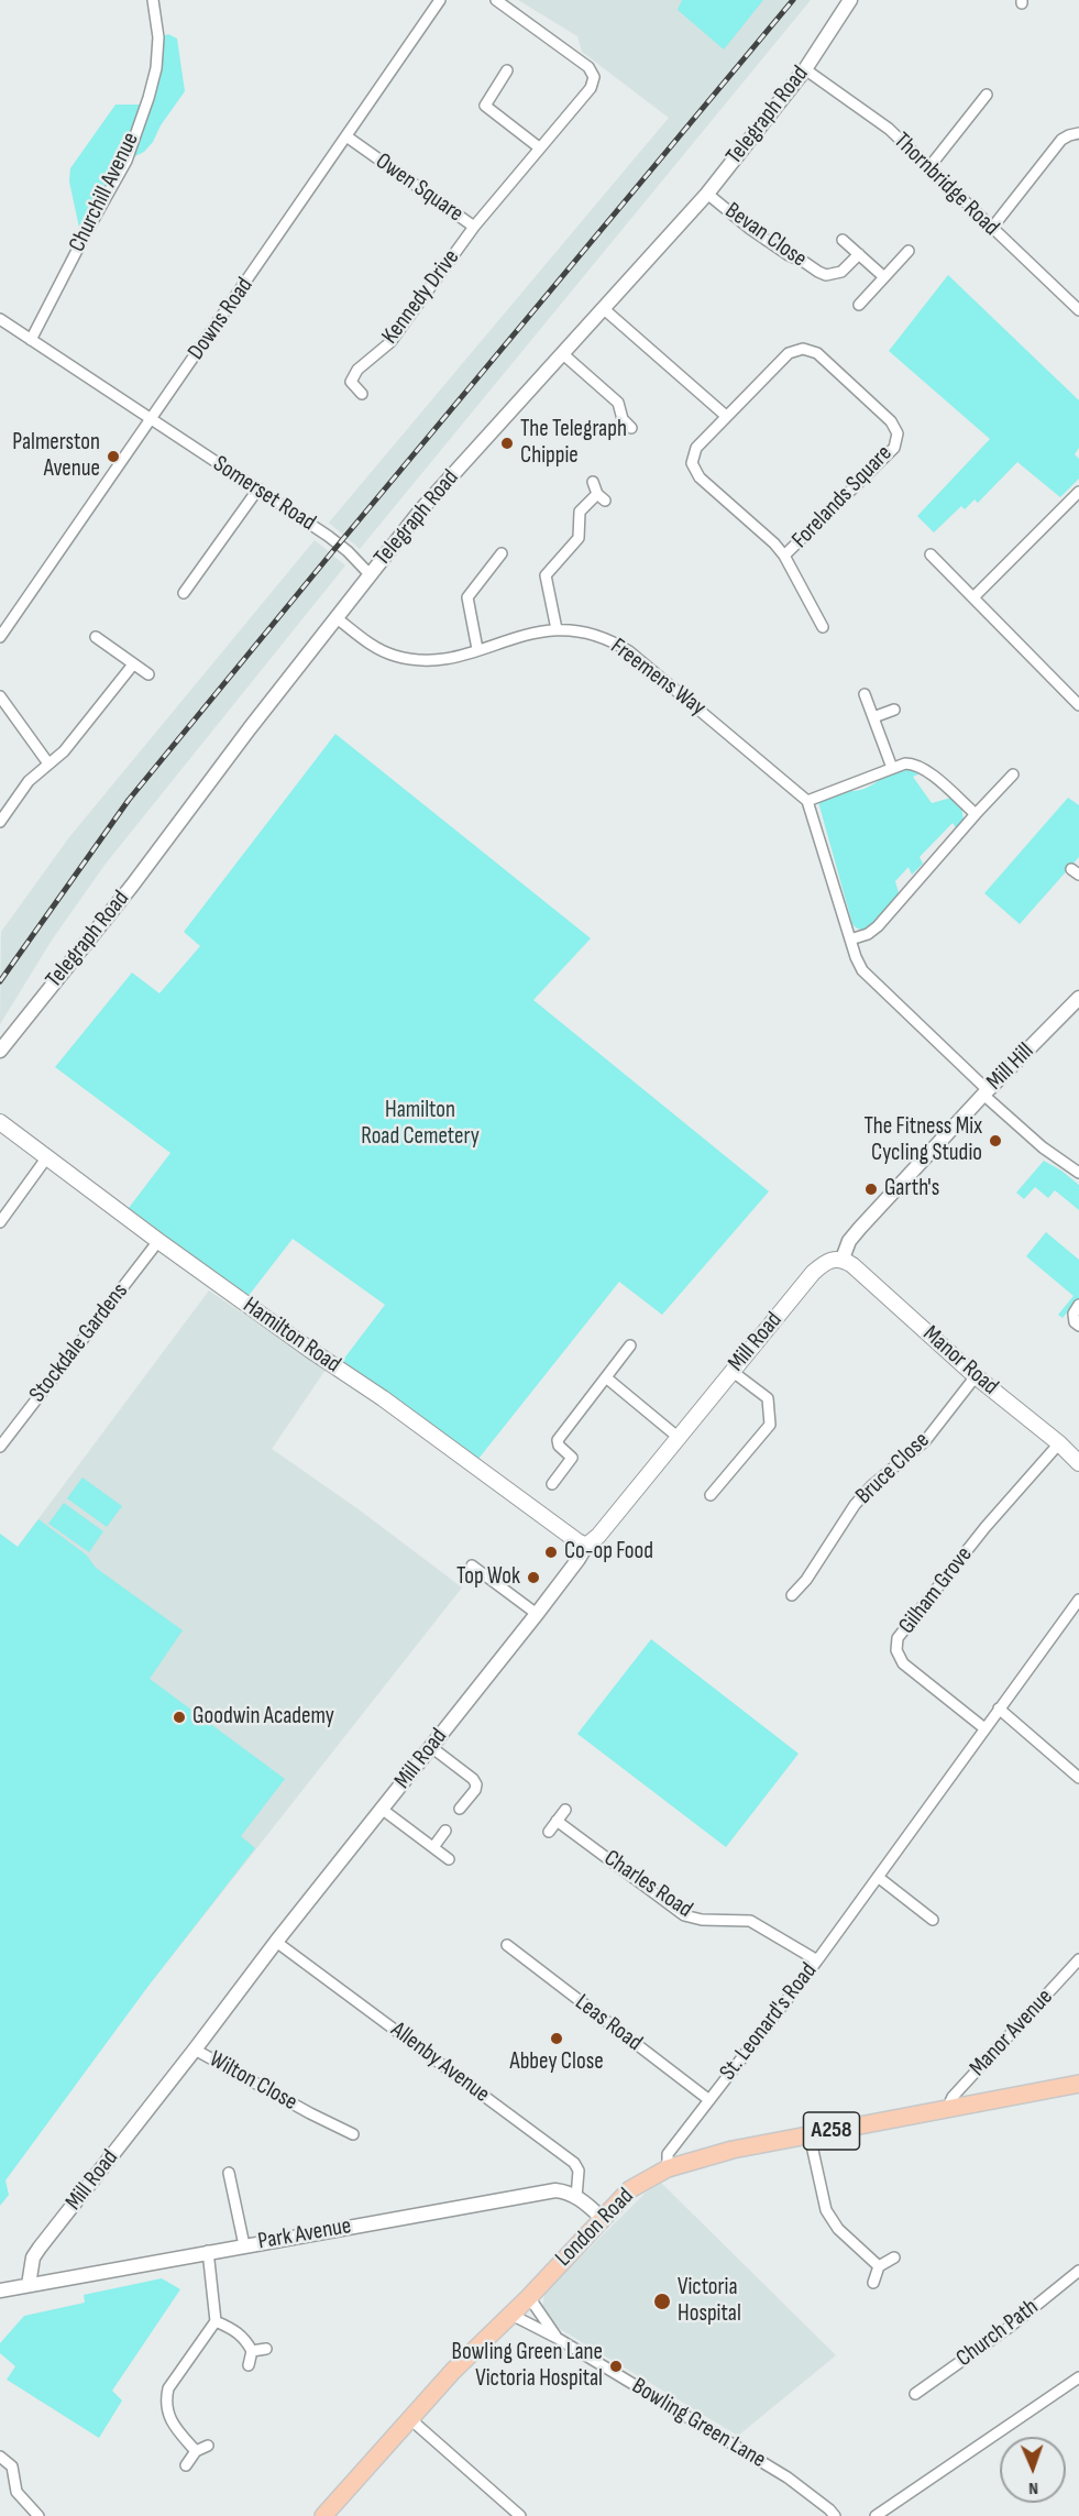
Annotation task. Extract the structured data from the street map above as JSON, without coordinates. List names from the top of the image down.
{
  "streets": {
    "main road": [
      "Hamilton Road",
      "Mill Road",
      "Manor Road",
      "A258",
      "London Road"
    ],
    "street": [
      "Telegraph Road",
      "Thornbridge Road",
      "Owen Square",
      "Churchill Avenue",
      "Bevan Close",
      "Kennedy Drive",
      "Downs Road",
      "Somerset Road",
      "Forelands Square",
      "Freemens Way",
      "Mill Hill",
      "Stockdale Gardens",
      "Bruce Close",
      "Gilham Grove",
      "Charles Road",
      "St. Leonard's Road",
      "Leas Road",
      "Manor Avenue",
      "Allenby Avenue",
      "Wilton Close",
      "Park Avenue",
      "Church Path",
      "Bowling Green Lane"
    ]
  },
  "crossings": [
    ["Telegraph Road", "Thornbridge Road"],
    ["Telegraph Road", "Bevan Close"],
    ["Telegraph Road", "Somerset Road"],
    ["Telegraph Road", "Freemens Way"],
    ["Owen Square", "Kennedy Drive"],
    ["Owen Square", "Downs Road"],
    ["Downs Road", "Somerset Road"],
    ["Mill Hill", "Mill Road"],
    ["Mill Hill", "Manor Road"],
    ["Hamilton Road", "Mill Road"],
    ["Hamilton Road", "Stockdale Gardens"],
    ["Mill Road", "Manor Road"],
    ["Mill Road", "Allenby Avenue"],
    ["Mill Road", "Wilton Close"],
    ["Mill Road", "Park Avenue"],
    ["Manor Road", "Bruce Close"],
    ["Manor Road", "Gilham Grove"],
    ["Gilham Grove", "St. Leonard's Road"],
    ["Charles Road", "St. Leonard's Road"],
    ["St. Leonard's Road", "Leas Road"],
    ["St. Leonard's Road", "London Road"],
    ["Manor Avenue", "London Road"],
    ["Allenby Avenue", "Park Avenue"],
    ["London Road", "Bowling Green Lane"]
  ],
  "parks": ["Hamilton Road Cemetery"],
  "places": [
    "The Telegraph Chippie",
    "Palmerston Avenue",
    "The Fitness Mix Cycling Studio",
    "Garth's",
    "Co-op Food",
    "Top Wok",
    "Goodwin Academy",
    "Abbey Close",
    "Victoria Hospital",
    "Bowling Green Lane Victoria Hospital"
  ],
  "north": "bottom"
}
